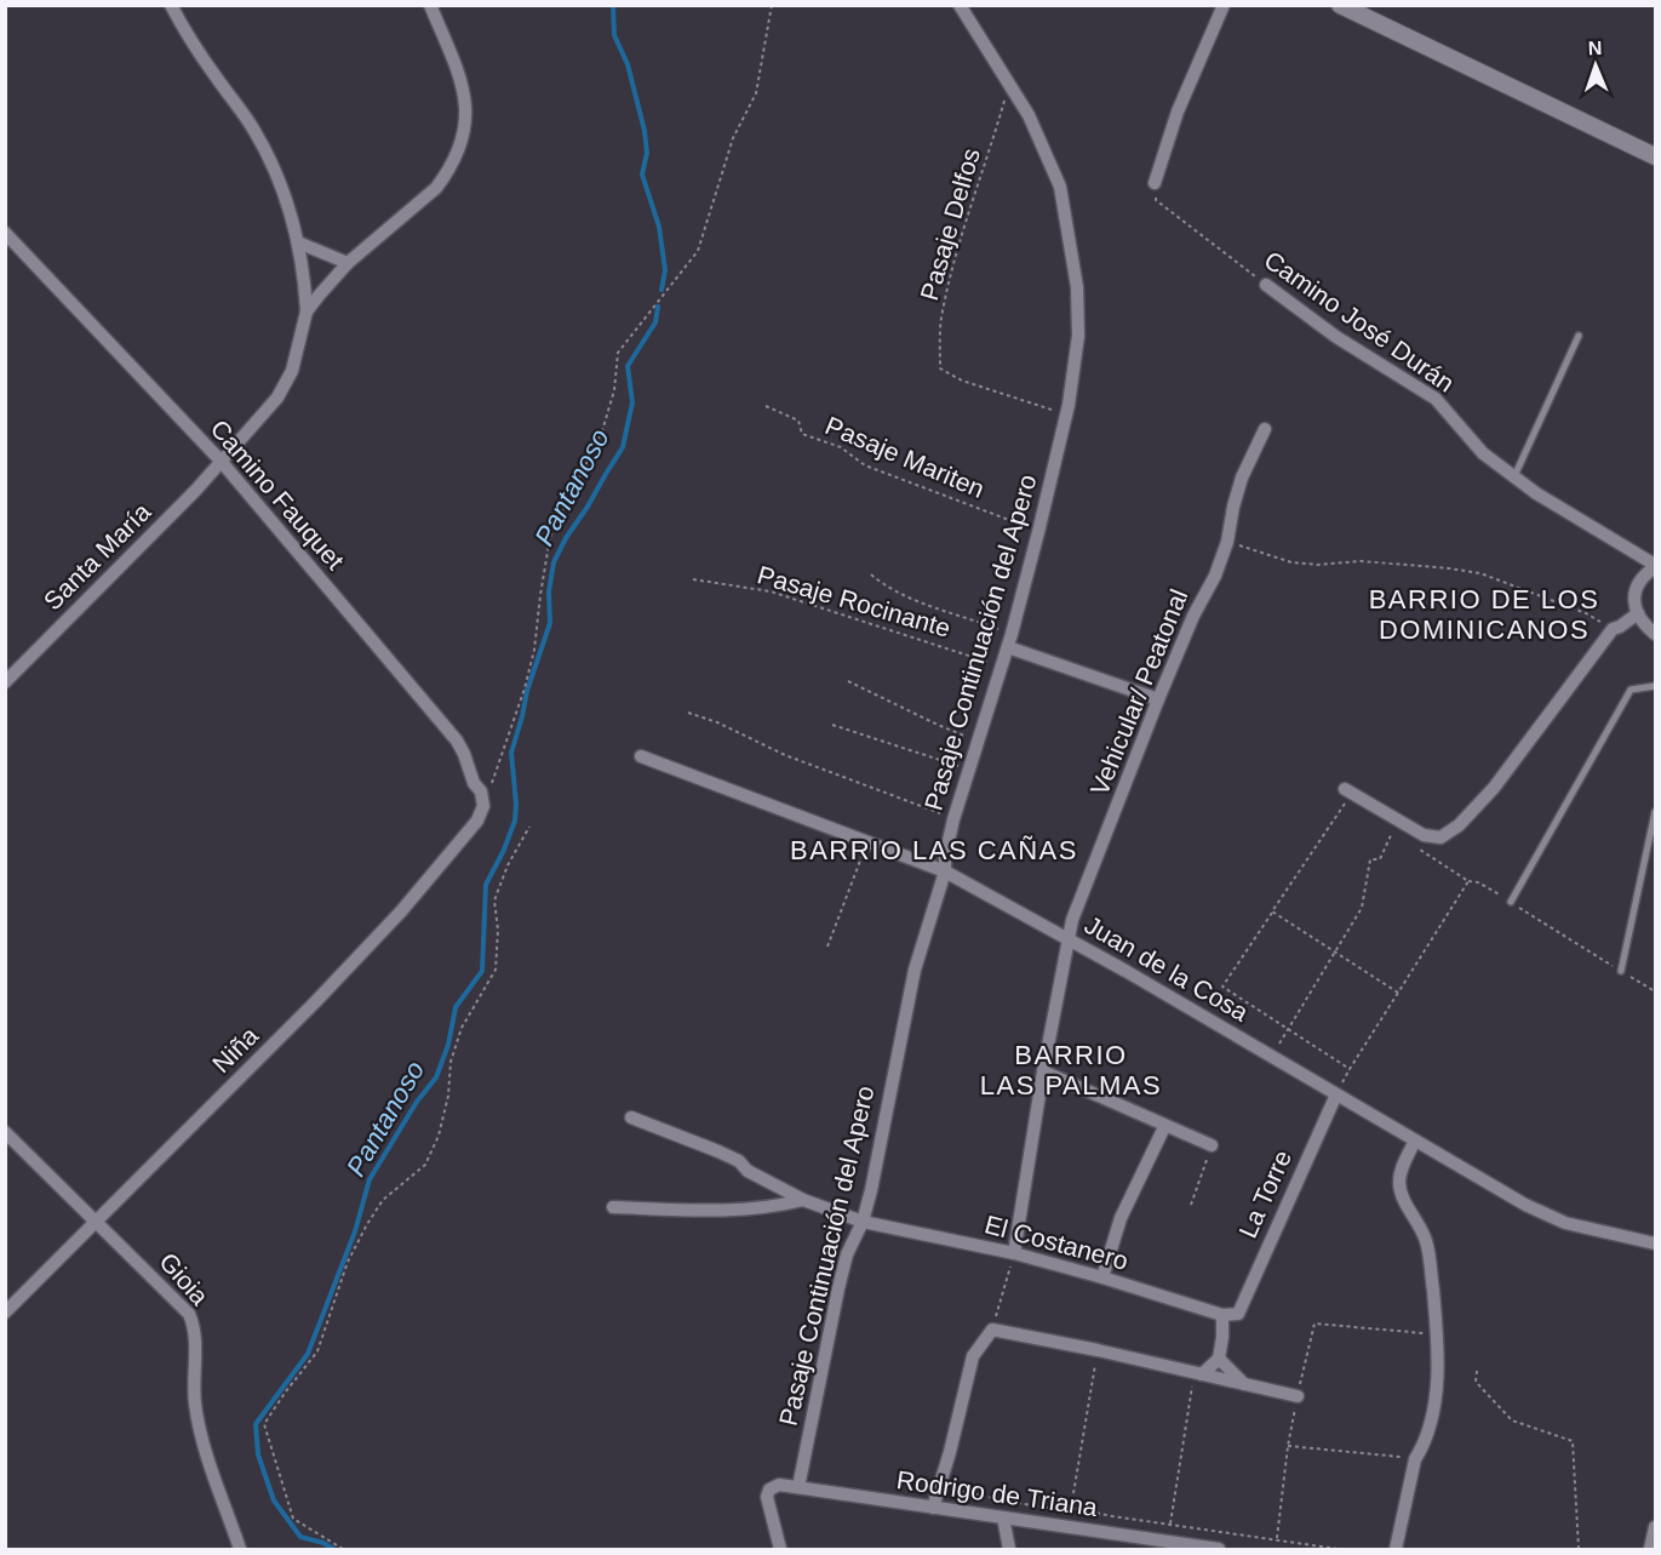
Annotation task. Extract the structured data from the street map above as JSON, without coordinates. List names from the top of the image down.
{
  "streets": {
    "street": [
      "Camino José Durán",
      "Camino Fauquet",
      "Santa María",
      "Pasaje Continuación del Apero",
      "Vehicular/ Peatonal",
      "Juan de la Cosa",
      "Niña",
      "La Torre",
      "El Costanero",
      "Gioia",
      "Rodrigo de Triana"
    ],
    "path": ["Pasaje Delfos", "Pasaje Mariten", "Pasaje Rocinante"]
  },
  "crossings": [
    ["Pasaje Delfos", "Pasaje Continuación del Apero"],
    ["Pasaje Mariten", "Pasaje Continuación del Apero"],
    ["Camino Fauquet", "Santa María"],
    ["Camino Fauquet", "Niña"],
    ["Pasaje Rocinante", "Pasaje Continuación del Apero"],
    ["Pasaje Continuación del Apero", "Juan de la Cosa"],
    ["Pasaje Continuación del Apero", "El Costanero"],
    ["Pasaje Continuación del Apero", "Rodrigo de Triana"],
    ["Vehicular/ Peatonal", "Juan de la Cosa"],
    ["Vehicular/ Peatonal", "El Costanero"],
    ["Juan de la Cosa", "La Torre"],
    ["Niña", "Gioia"],
    ["La Torre", "El Costanero"]
  ],
  "districts": ["BARRIO DE LOS DOMINICANOS", "BARRIO LAS CAÑAS", "BARRIO LAS PALMAS"],
  "water": ["Pantanoso"],
  "north": "top"
}
